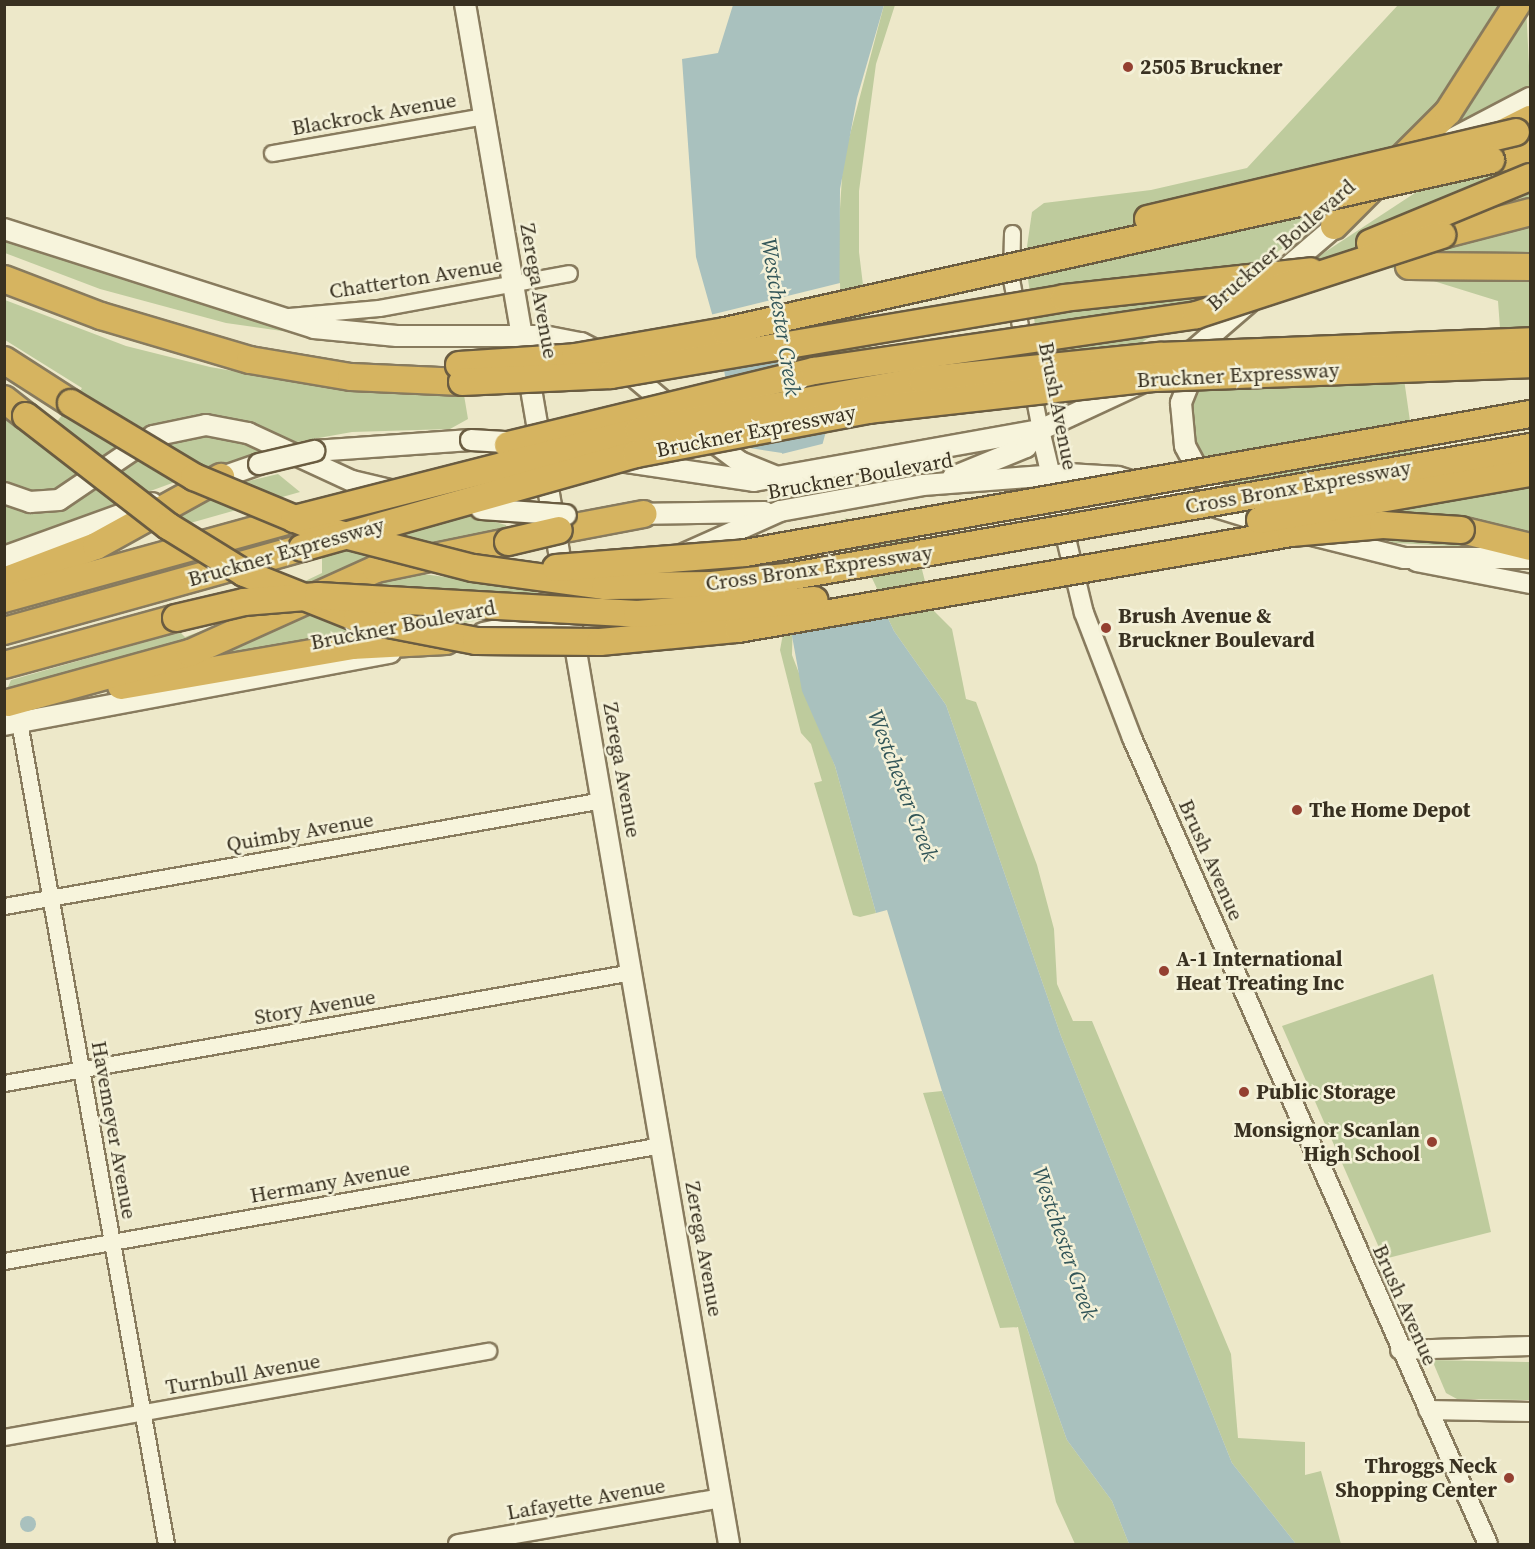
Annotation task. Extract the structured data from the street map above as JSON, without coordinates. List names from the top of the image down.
{
  "streets": {
    "highway": ["Bruckner Expressway", "Cross Bronx Expressway"],
    "main road": ["Bruckner Boulevard", "Zerega Avenue"],
    "street": [
      "Blackrock Avenue",
      "Chatterton Avenue",
      "Brush Avenue",
      "Quimby Avenue",
      "Story Avenue",
      "Havemeyer Avenue",
      "Hermany Avenue",
      "Turnbull Avenue",
      "Lafayette Avenue"
    ]
  },
  "crossings": [
    ["Blackrock Avenue", "Zerega Avenue"],
    ["Bruckner Boulevard", "Chatterton Avenue"],
    ["Bruckner Boulevard", "Zerega Avenue"],
    ["Bruckner Boulevard", "Brush Avenue"],
    ["Chatterton Avenue", "Zerega Avenue"],
    ["Zerega Avenue", "Quimby Avenue"],
    ["Zerega Avenue", "Story Avenue"],
    ["Zerega Avenue", "Hermany Avenue"],
    ["Zerega Avenue", "Lafayette Avenue"],
    ["Quimby Avenue", "Havemeyer Avenue"],
    ["Story Avenue", "Havemeyer Avenue"],
    ["Havemeyer Avenue", "Hermany Avenue"],
    ["Havemeyer Avenue", "Turnbull Avenue"]
  ],
  "water": ["Westchester Creek"],
  "places": [
    "2505 Bruckner",
    "Brush Avenue & Bruckner Boulevard",
    "The Home Depot",
    "A-1 International Heat Treating Inc",
    "Public Storage",
    "Monsignor Scanlan High School",
    "Throggs Neck Shopping Center"
  ]
}
